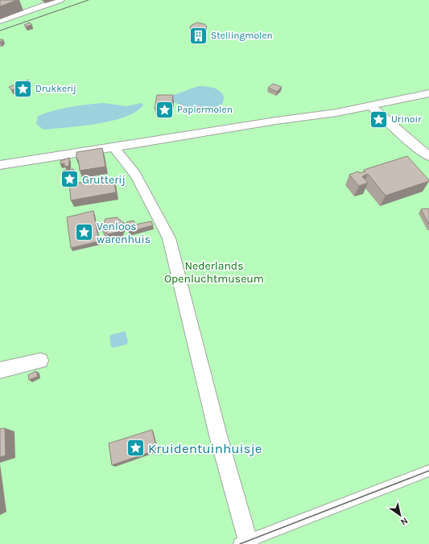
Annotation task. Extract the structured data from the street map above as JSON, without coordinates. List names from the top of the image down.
{
  "parks": ["Nederlands Openluchtmuseum"],
  "places": {
    "building": ["Stellingmolen"],
    "place": [
      "Drukkerij",
      "Papiermolen",
      "Urinoir",
      "Grutterij",
      "Venloos warenhuis",
      "Kruidentuinhuisje"
    ]
  },
  "north": "bottom right"
}
